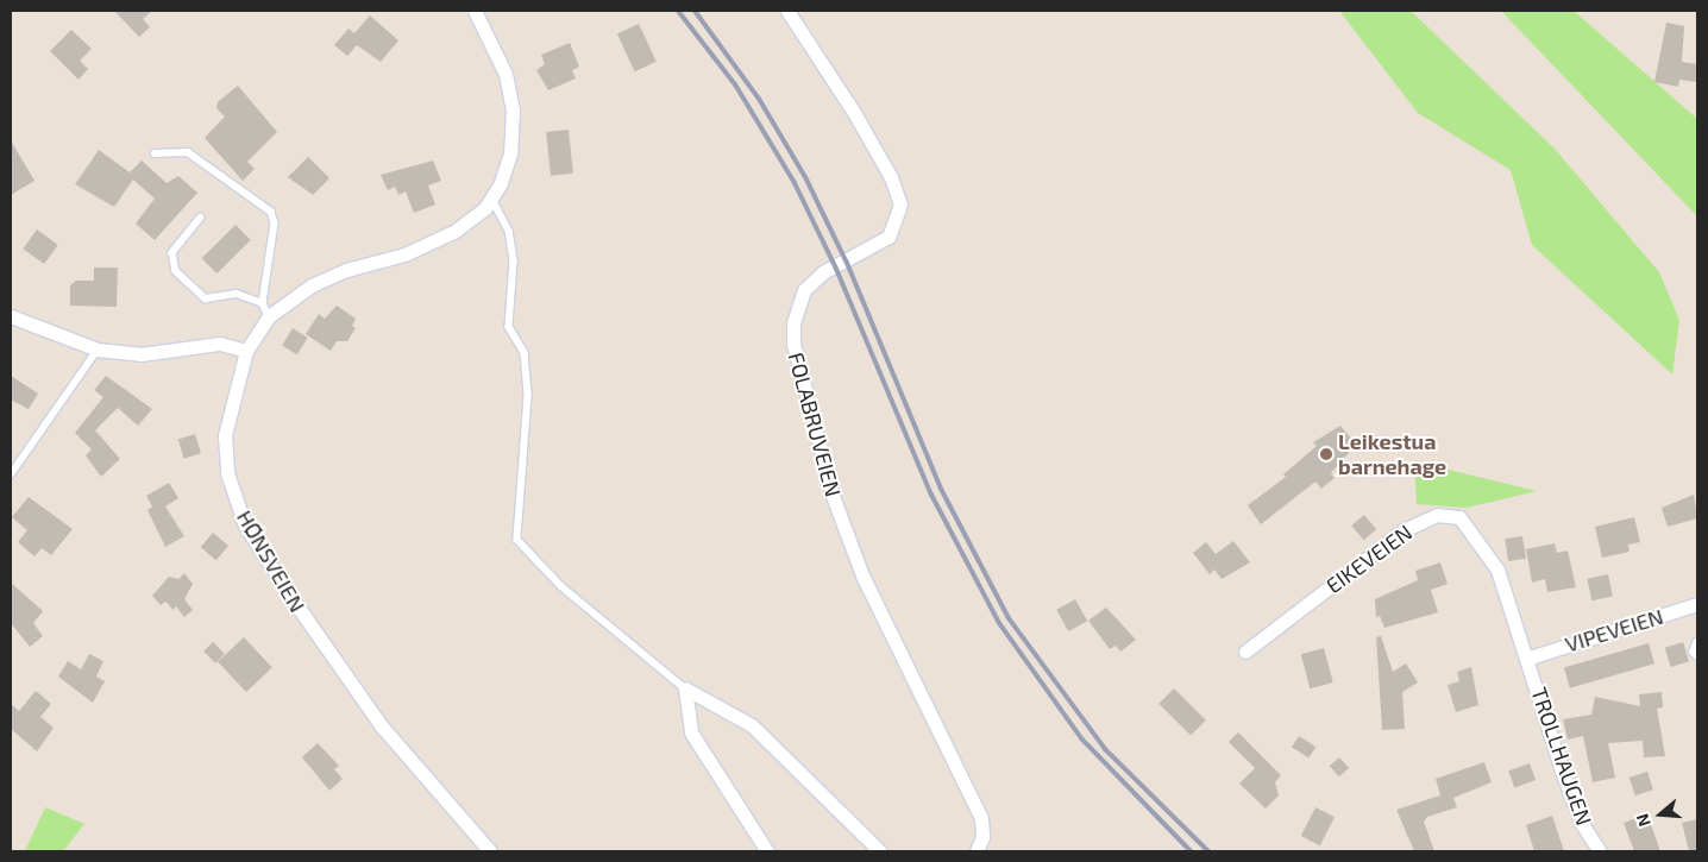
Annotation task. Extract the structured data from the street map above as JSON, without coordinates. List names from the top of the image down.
{
  "streets": {
    "street": [
      "FOLABRUVEIEN",
      "EIKEVEIEN",
      "HØNSVEIEN",
      "VIPEVEIEN",
      "TROLLHAUGEN"
    ]
  },
  "crossings": [
    ["EIKEVEIEN", "VIPEVEIEN"],
    ["EIKEVEIEN", "TROLLHAUGEN"],
    ["VIPEVEIEN", "TROLLHAUGEN"]
  ],
  "places": ["Leikestua barnehage"],
  "north": "left"
}
